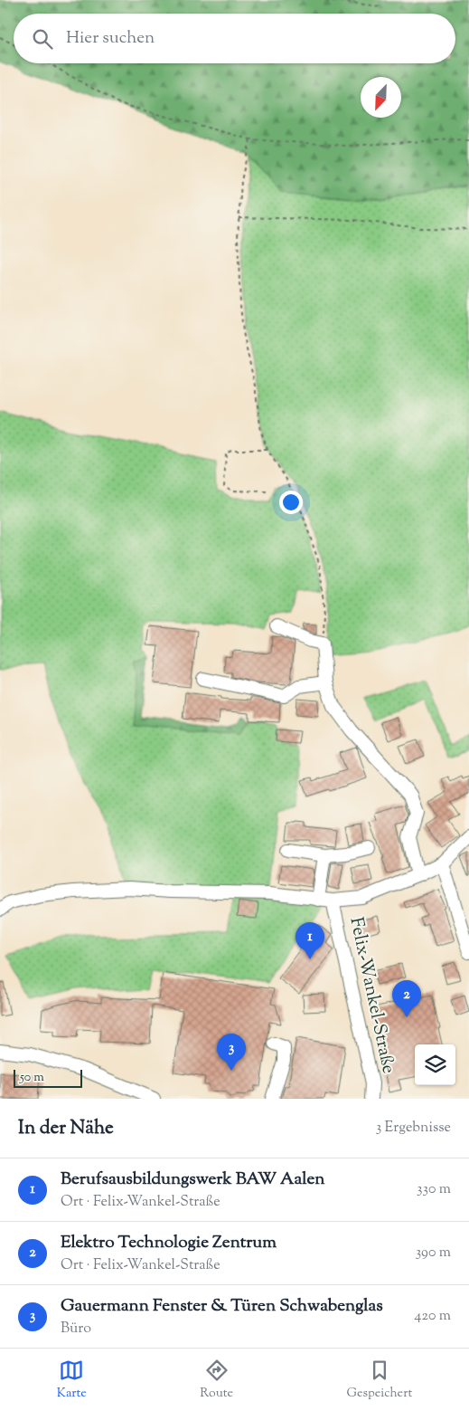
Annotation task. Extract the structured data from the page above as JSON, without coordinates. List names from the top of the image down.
{
  "streets": {
    "street": ["Felix-Wankel-Straße"]
  },
  "scale_bar": "50 m",
  "north": "bottom left",
  "page": {
    "search": "Hier suchen",
    "pins": ["1", "2", "3"],
    "scale": "50 m",
    "heading": ["In der Nähe", "3 Ergebnisse"],
    "list": [
      {
        "mark": "1",
        "name": "Berufsausbildungswerk BAW Aalen",
        "note": "Ort · Felix-Wankel-Straße",
        "value": "330 m"
      },
      {
        "mark": "2",
        "name": "Elektro Technologie Zentrum",
        "note": "Ort · Felix-Wankel-Straße",
        "value": "390 m"
      },
      {
        "mark": "3",
        "name": "Gauermann Fenster & Türen Schwabenglas",
        "note": "Büro",
        "value": "420 m"
      }
    ],
    "nav": ["Karte", "Route", "Gespeichert"]
  }
}
